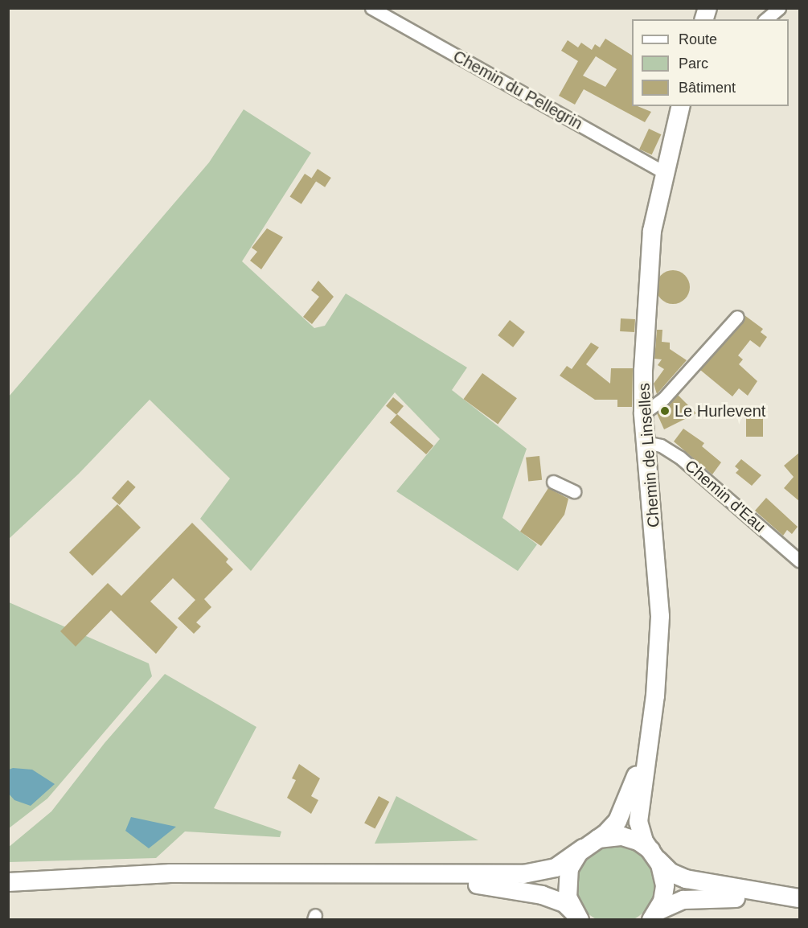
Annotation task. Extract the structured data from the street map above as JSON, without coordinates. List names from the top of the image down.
{
  "streets": {
    "main road": ["Chemin de Linselles"],
    "street": ["Chemin du Pellegrin", "Chemin d'Eau"]
  },
  "crossings": [
    ["Chemin du Pellegrin", "Chemin de Linselles"],
    ["Chemin de Linselles", "Chemin d'Eau"]
  ],
  "places": ["Le Hurlevent"],
  "legend": ["Route", "Parc", "Bâtiment"]
}
